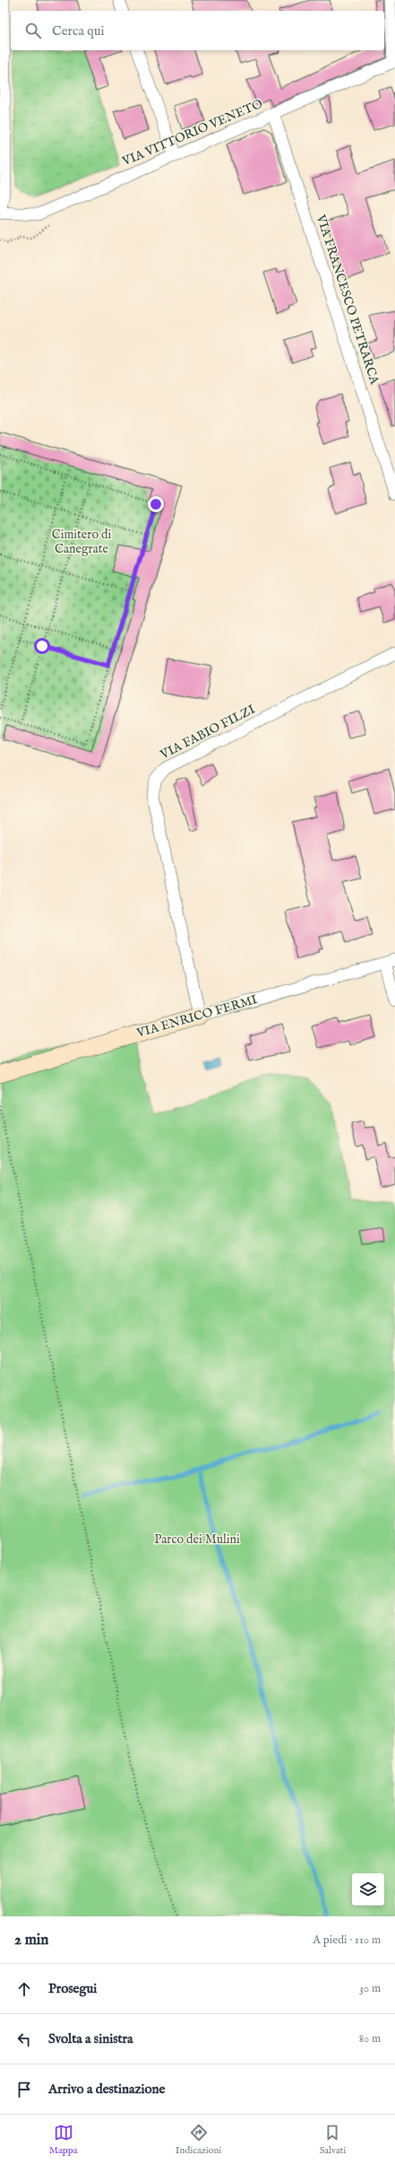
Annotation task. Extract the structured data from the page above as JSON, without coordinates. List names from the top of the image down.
{
  "streets": {
    "street": [
      "VIA VITTORIO VENETO",
      "VIA FRANCESCO PETRARCA",
      "VIA FABIO FILZI",
      "VIA ENRICO FERMI"
    ]
  },
  "crossings": [
    ["VIA VITTORIO VENETO", "VIA FRANCESCO PETRARCA"],
    ["VIA FABIO FILZI", "VIA ENRICO FERMI"]
  ],
  "parks": ["Cimitero di Canegrate", "Parco dei Mulini"],
  "page": {
    "search": "Cerca qui",
    "heading": ["2 min", "A piedi · 110 m"],
    "list": [
      ["Prosegui", "30 m"],
      ["Svolta a sinistra", "80 m"],
      "Arrivo a destinazione"
    ],
    "nav": ["Mappa", "Indicazioni", "Salvati"]
  }
}
